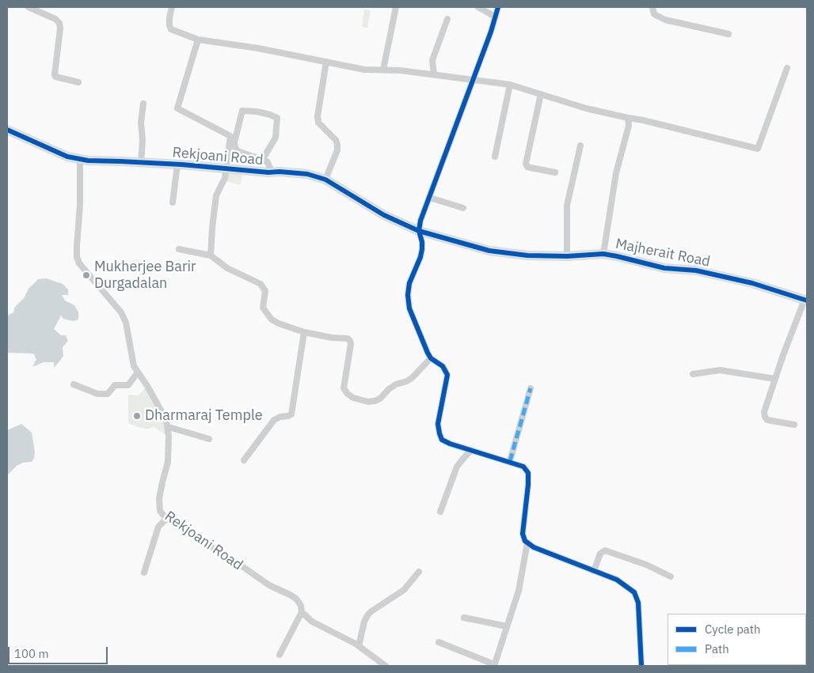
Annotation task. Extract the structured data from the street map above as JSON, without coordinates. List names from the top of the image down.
{
  "streets": {
    "street": ["Rekjoani Road", "Majherait Road"]
  },
  "crossings": [
    ["Rekjoani Road", "Majherait Road"]
  ],
  "places": ["Mukherjee Barir Durgadalan", "Dharmaraj Temple"],
  "legend": ["Cycle path", "Path"],
  "scale_bar": "100 m"
}
